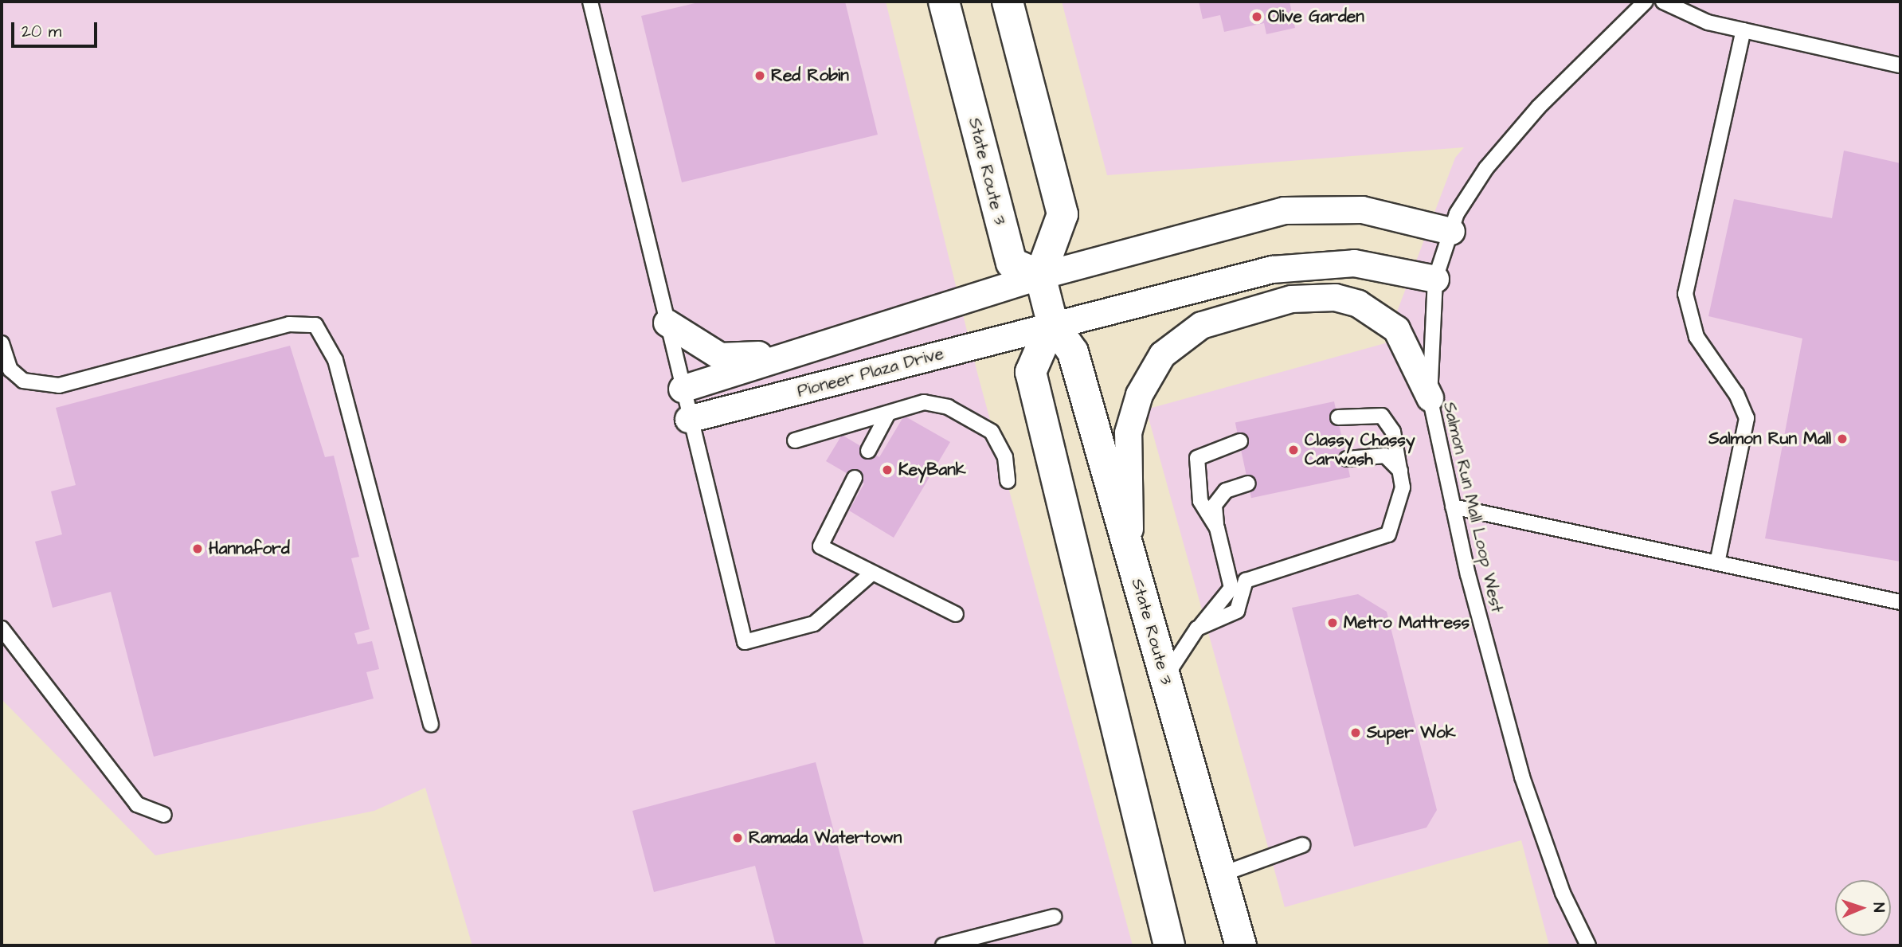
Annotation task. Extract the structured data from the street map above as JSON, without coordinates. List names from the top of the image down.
{
  "streets": {
    "main road": ["State Route 3"],
    "street": ["Pioneer Plaza Drive"],
    "lane": ["Salmon Run Mall Loop West"]
  },
  "crossings": [
    ["State Route 3", "Pioneer Plaza Drive"],
    ["Pioneer Plaza Drive", "Salmon Run Mall Loop West"]
  ],
  "places": [
    "Olive Garden",
    "Red Robin",
    "Salmon Run Mall",
    "Classy Chassy Carwash",
    "KeyBank",
    "Hannaford",
    "Metro Mattress",
    "Super Wok",
    "Ramada Watertown"
  ],
  "scale_bar": "20 m",
  "north": "right"
}
